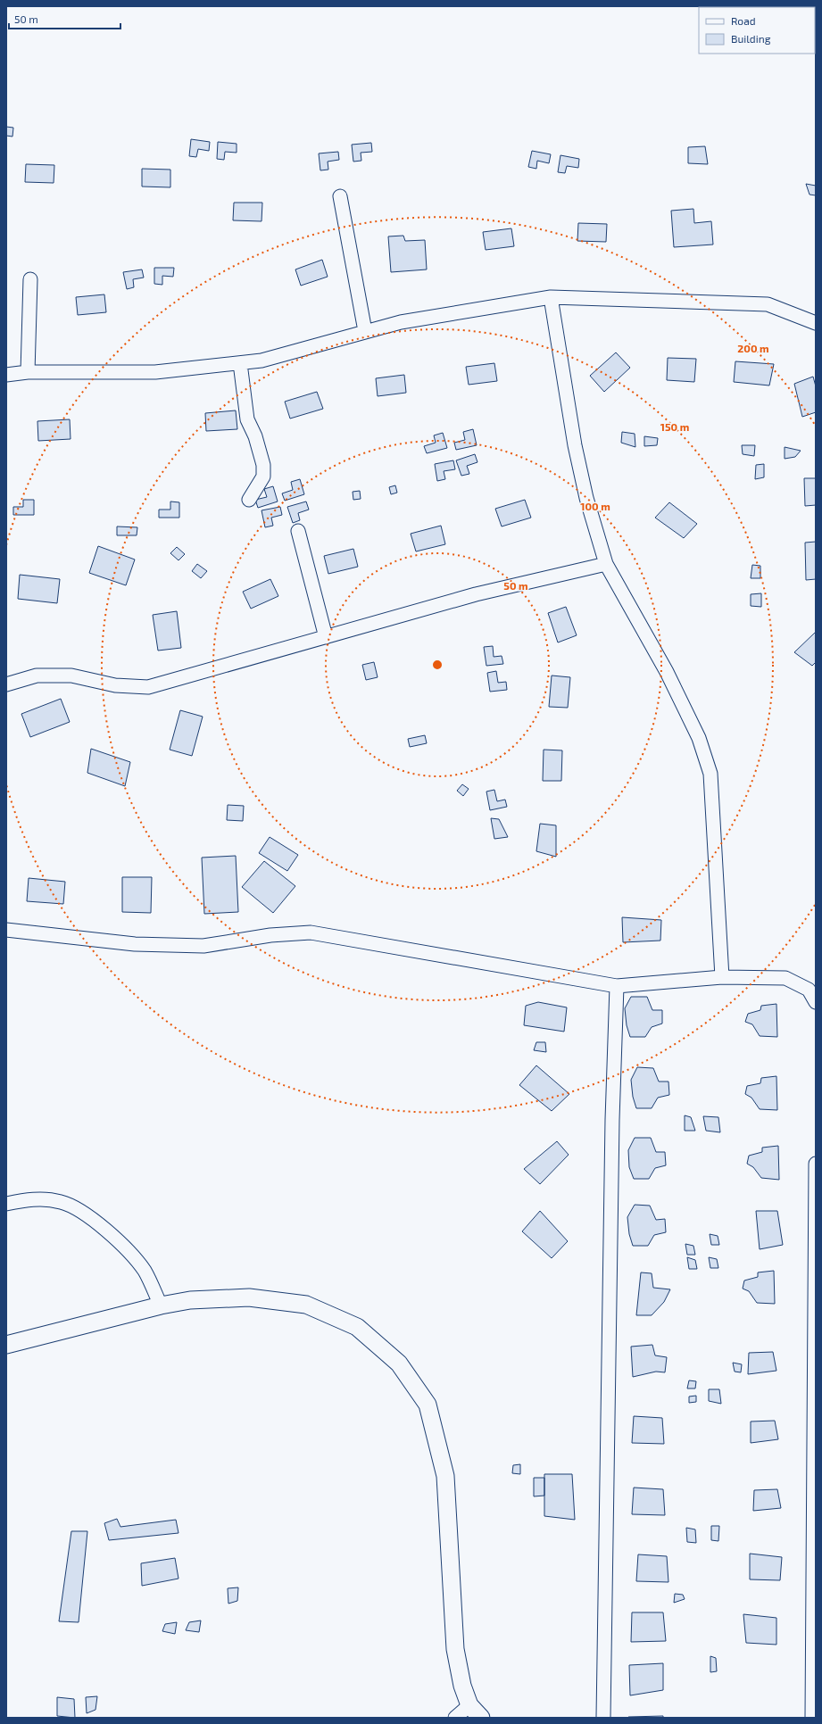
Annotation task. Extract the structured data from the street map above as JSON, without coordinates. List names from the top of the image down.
{
  "legend": ["Road", "Building"],
  "scale_bar": "50 m",
  "rings": [
    "200 m",
    "150 m",
    "100 m",
    "50 m"
  ]
}
